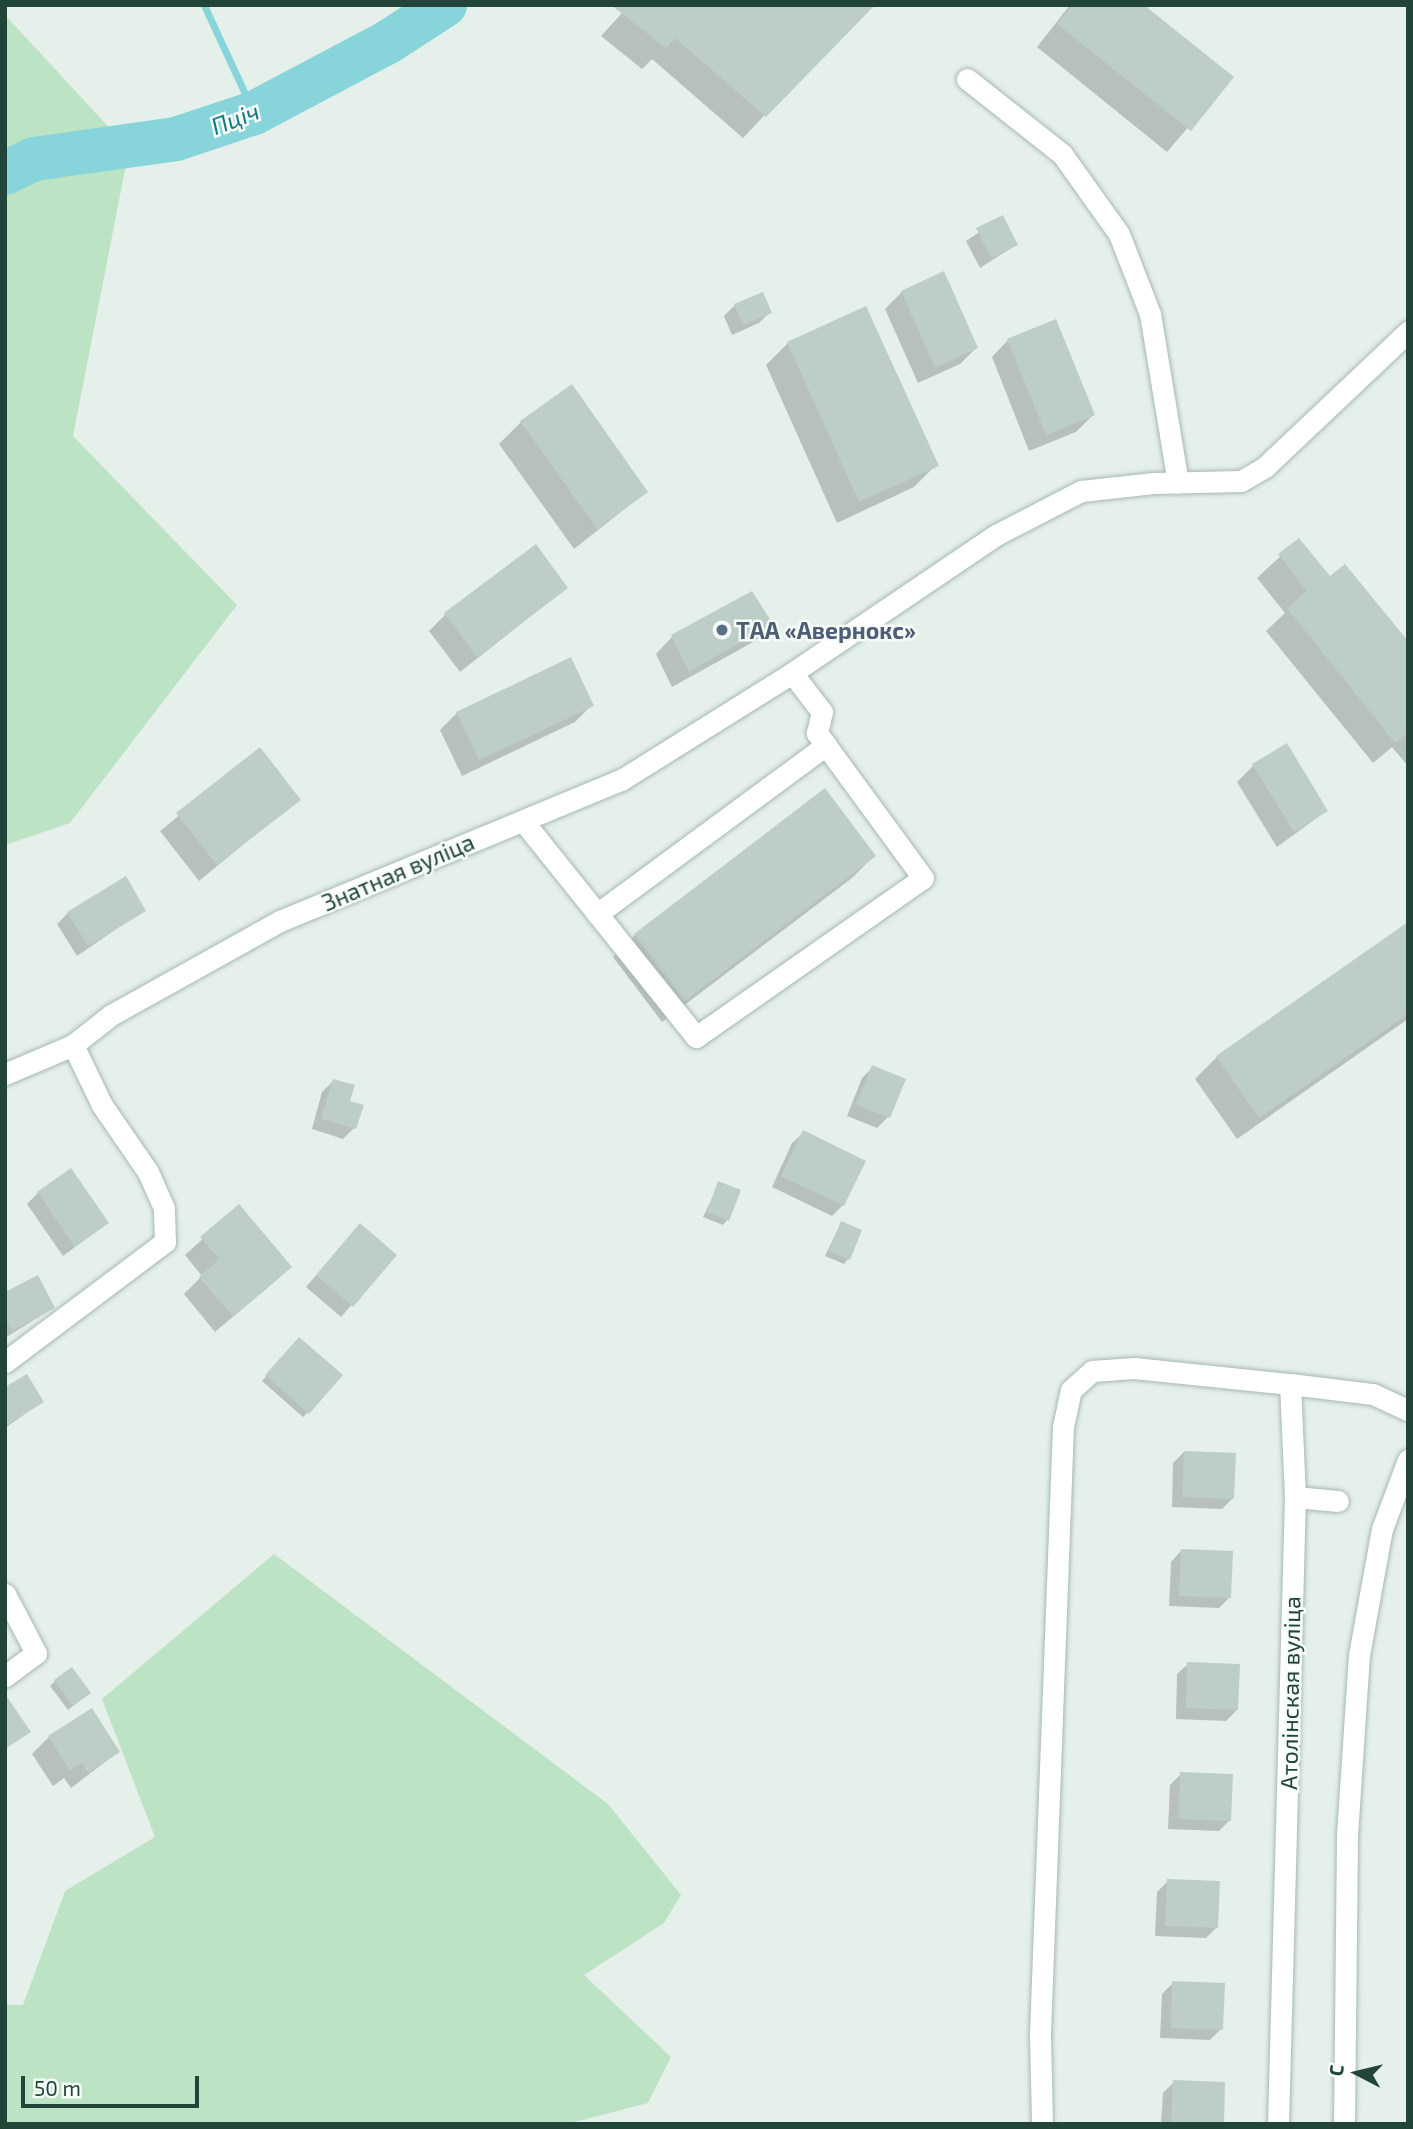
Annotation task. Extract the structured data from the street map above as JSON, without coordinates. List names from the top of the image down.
{
  "streets": {
    "street": ["Знатная вуліца", "Атолінская вуліца"]
  },
  "water": ["Пціч"],
  "places": ["ТАА «Авернокс»"],
  "scale_bar": "50 m",
  "north": "left"
}
